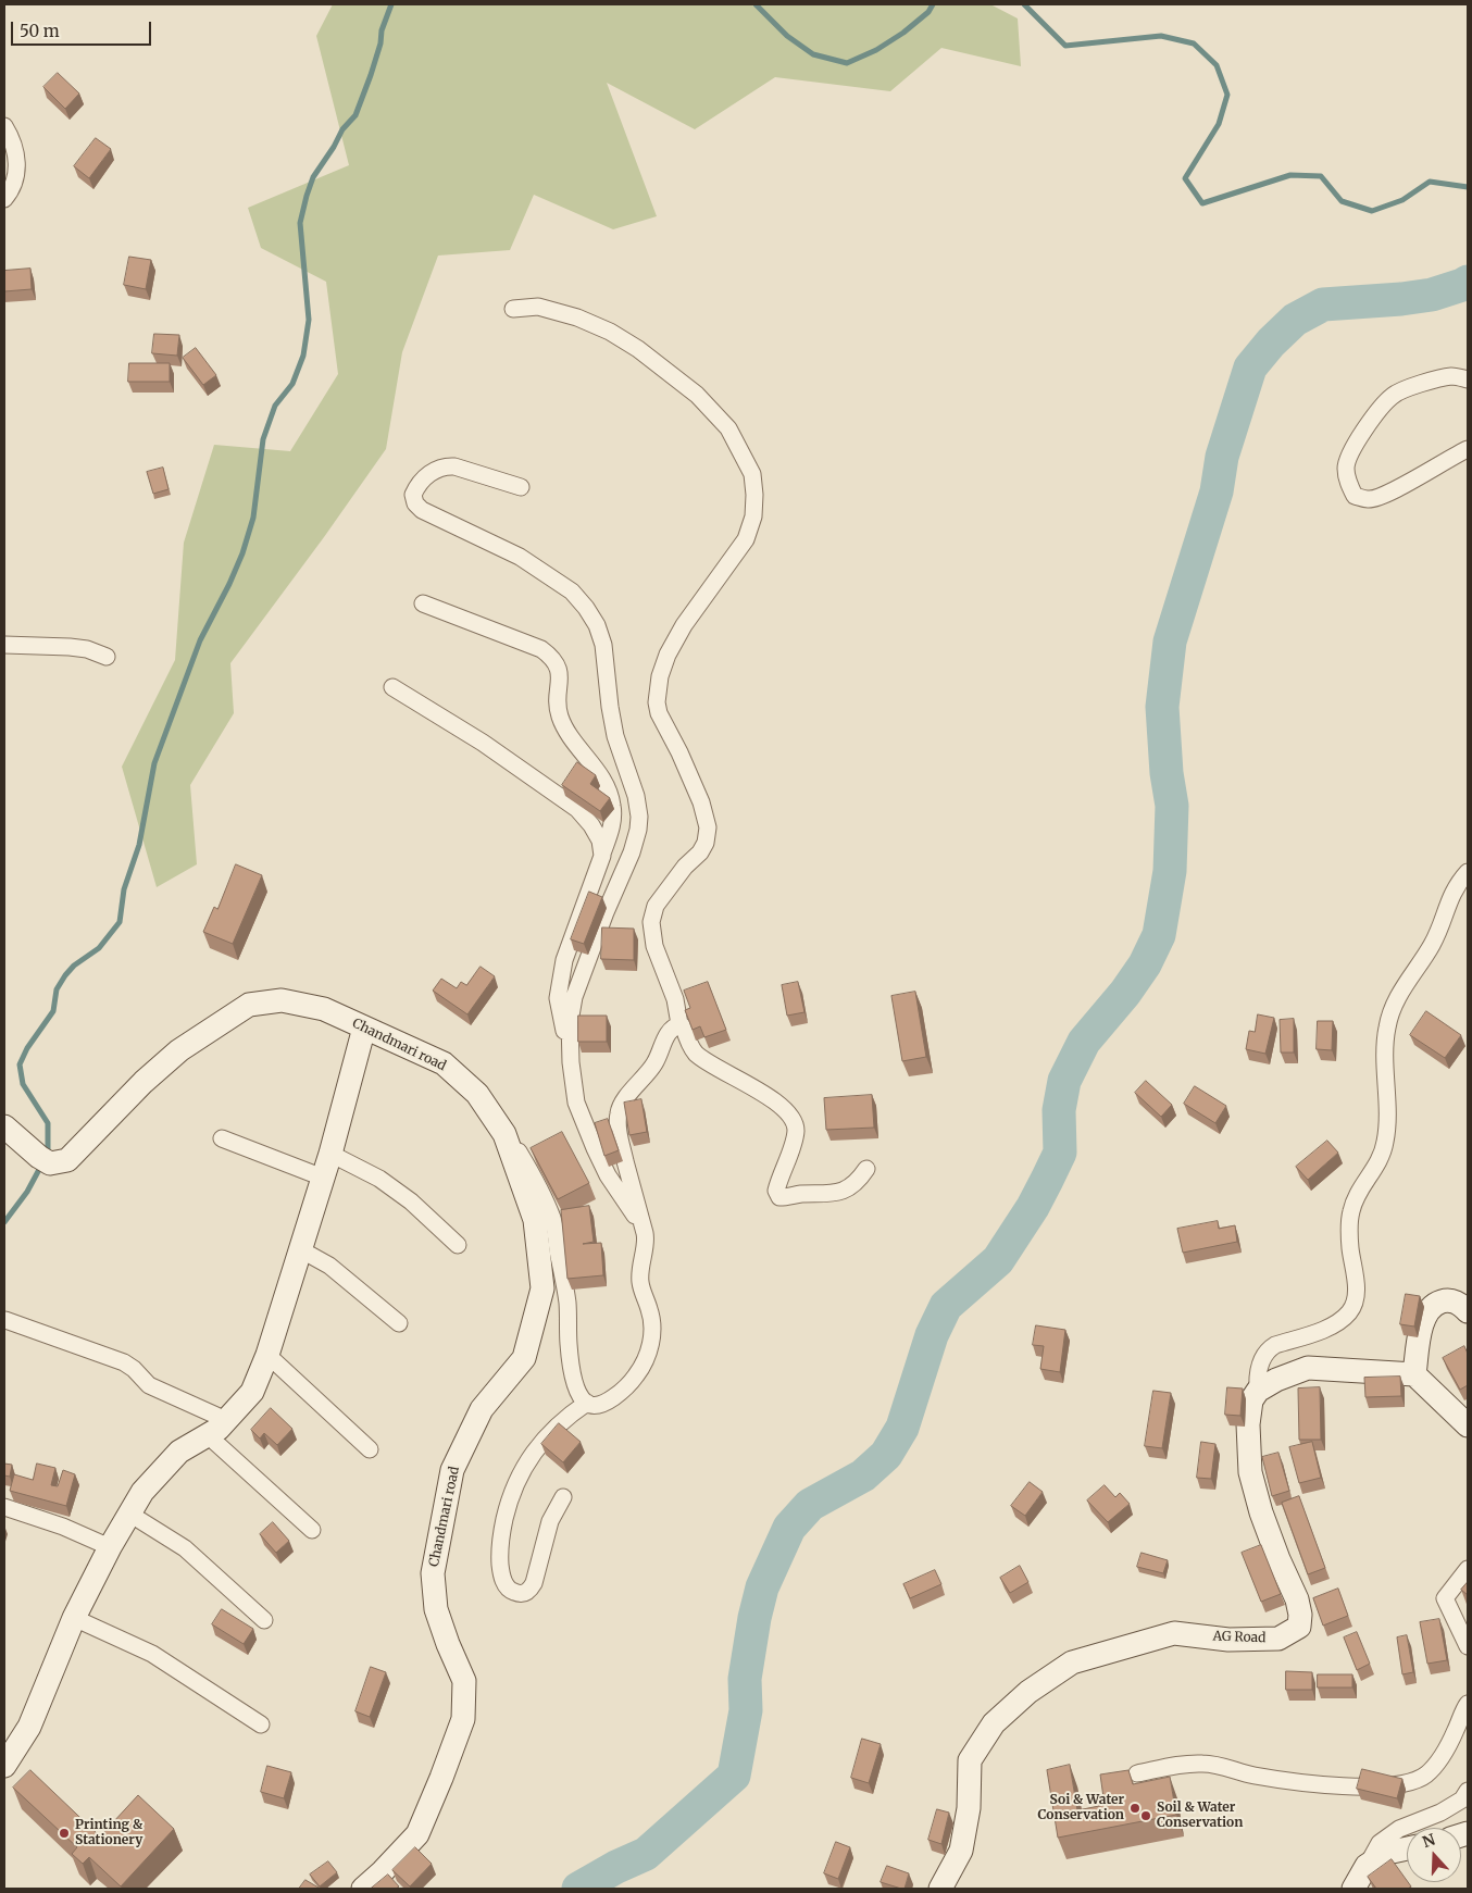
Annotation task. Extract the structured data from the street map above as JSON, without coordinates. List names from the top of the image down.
{
  "streets": {
    "main road": ["Chandmari road", "AG Road"]
  },
  "places": ["Soi & Water Conservation", "Soil & Water Conservation", "Printing & Stationery"],
  "scale_bar": "50 m",
  "north": "top"
}
